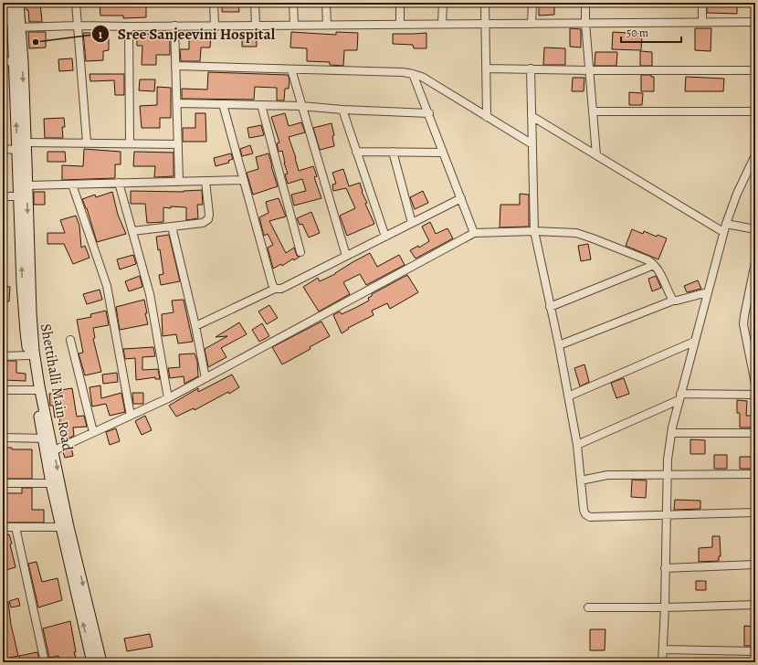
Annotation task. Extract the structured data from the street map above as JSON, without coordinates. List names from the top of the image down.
{
  "streets": {
    "main road": ["Shettihalli Main Road"]
  },
  "places": ["Sree Sanjeevini Hospital"],
  "scale_bar": "50 m"
}
